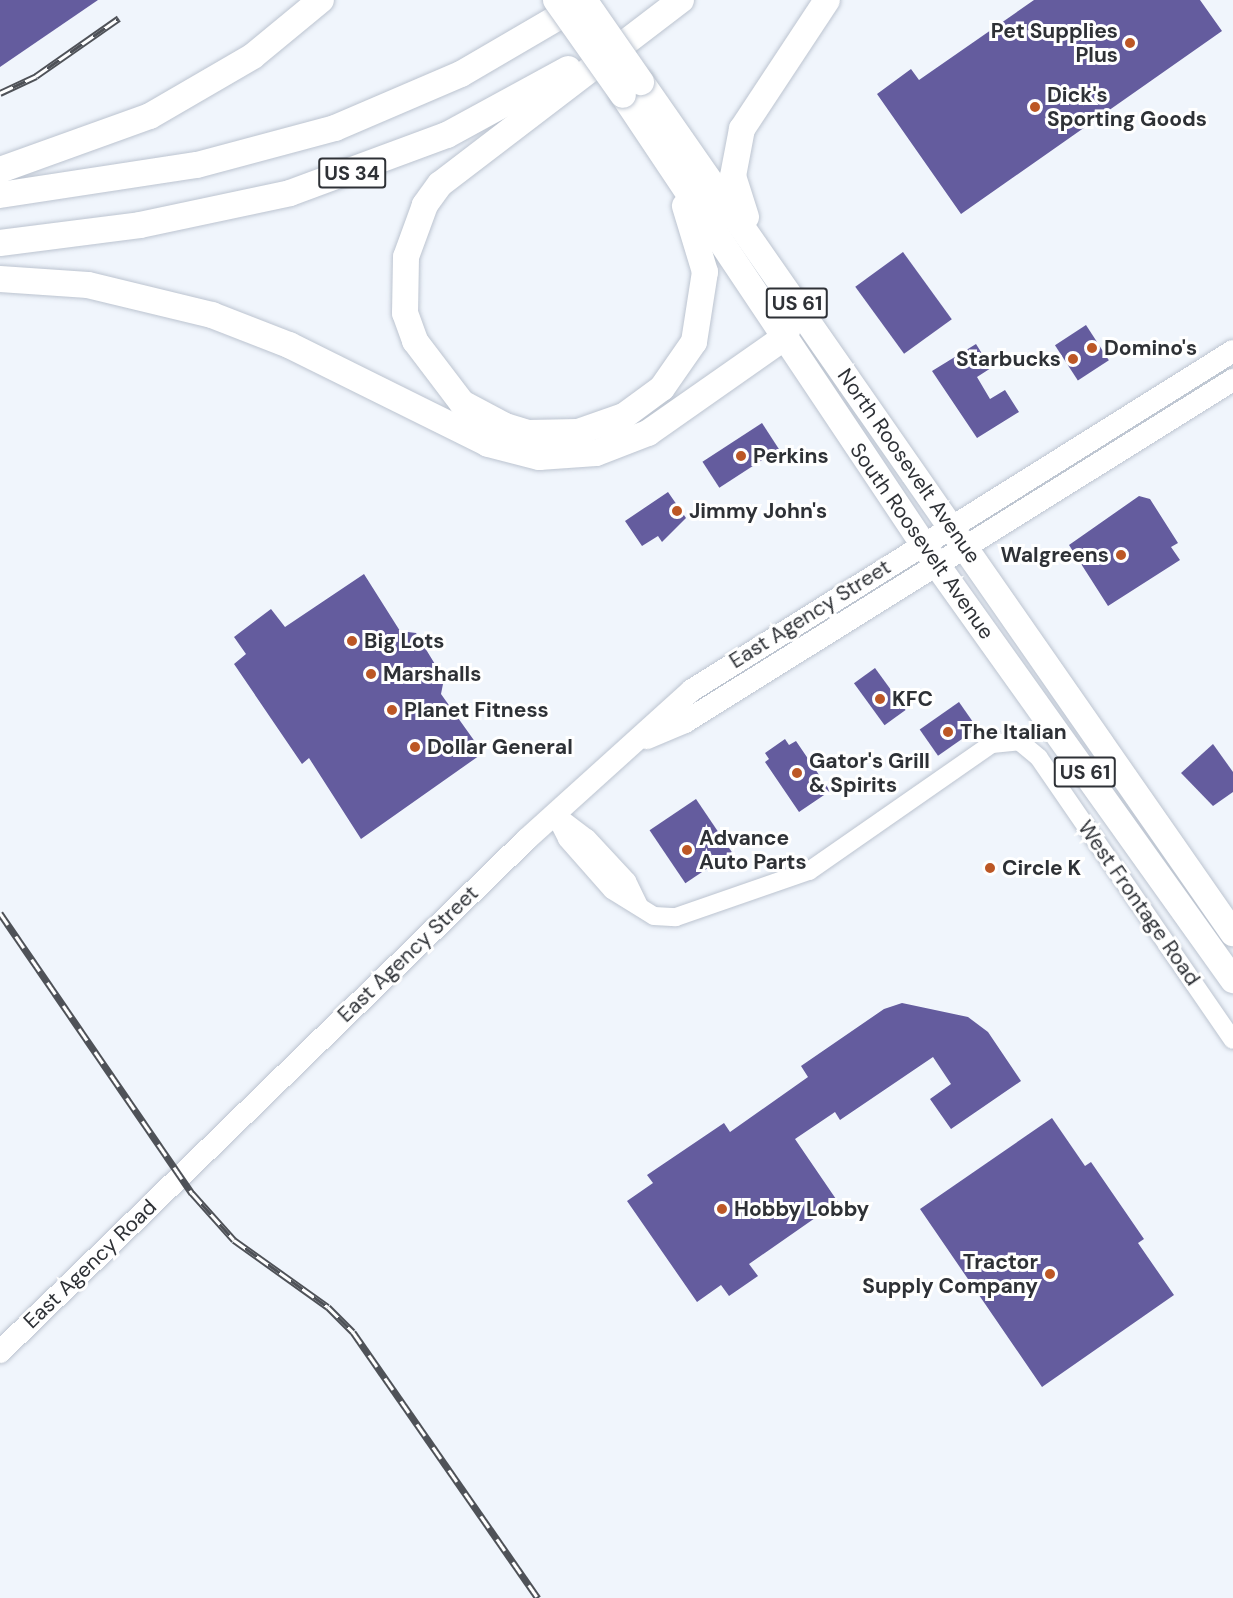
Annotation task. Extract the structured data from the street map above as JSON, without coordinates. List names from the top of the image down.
{
  "streets": {
    "highway": [
      "US 34",
      "US 61",
      "North Roosevelt Avenue",
      "South Roosevelt Avenue"
    ],
    "main road": ["East Agency Street", "East Agency Road"],
    "street": ["West Frontage Road"]
  },
  "crossings": [
    ["US 34", "North Roosevelt Avenue"],
    ["US 61", "North Roosevelt Avenue"],
    ["US 61", "South Roosevelt Avenue"],
    ["North Roosevelt Avenue", "South Roosevelt Avenue"],
    ["North Roosevelt Avenue", "East Agency Street"],
    ["South Roosevelt Avenue", "East Agency Street"],
    ["East Agency Street", "West Frontage Road"],
    ["East Agency Street", "East Agency Road"]
  ],
  "places": [
    "Pet Supplies Plus",
    "Dick's Sporting Goods",
    "Domino's",
    "Starbucks",
    "Perkins",
    "Jimmy John's",
    "Walgreens",
    "Big Lots",
    "Marshalls",
    "KFC",
    "Planet Fitness",
    "The Italian",
    "Dollar General",
    "Gator's Grill & Spirits",
    "Advance Auto Parts",
    "Circle K",
    "Hobby Lobby",
    "Tractor Supply Company"
  ]
}
